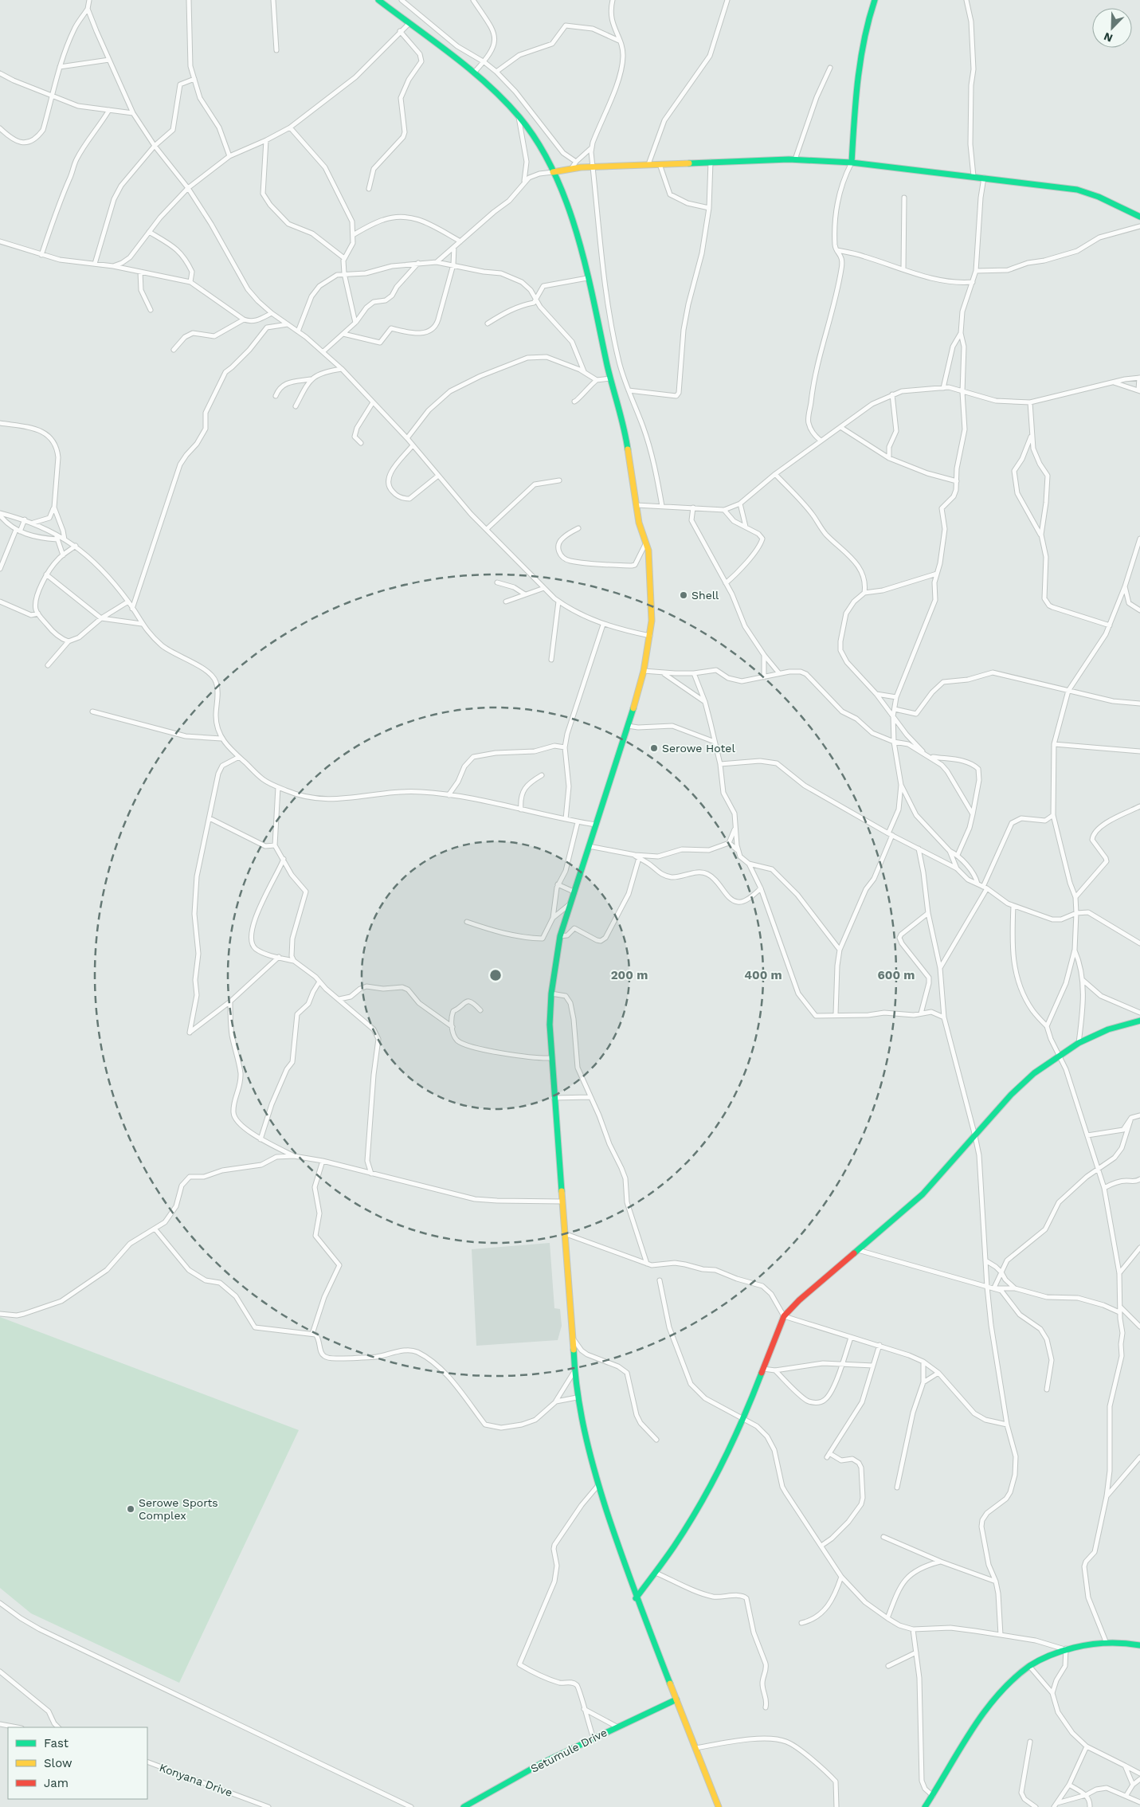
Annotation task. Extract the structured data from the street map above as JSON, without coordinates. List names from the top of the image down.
{
  "streets": {
    "street": ["Setumule Drive", "Konyana Drive"]
  },
  "places": ["Shell", "Serowe Hotel", "Serowe Sports Complex"],
  "legend": ["Fast", "Slow", "Jam"],
  "north": "bottom left",
  "rings": ["200 m", "400 m", "600 m"]
}
